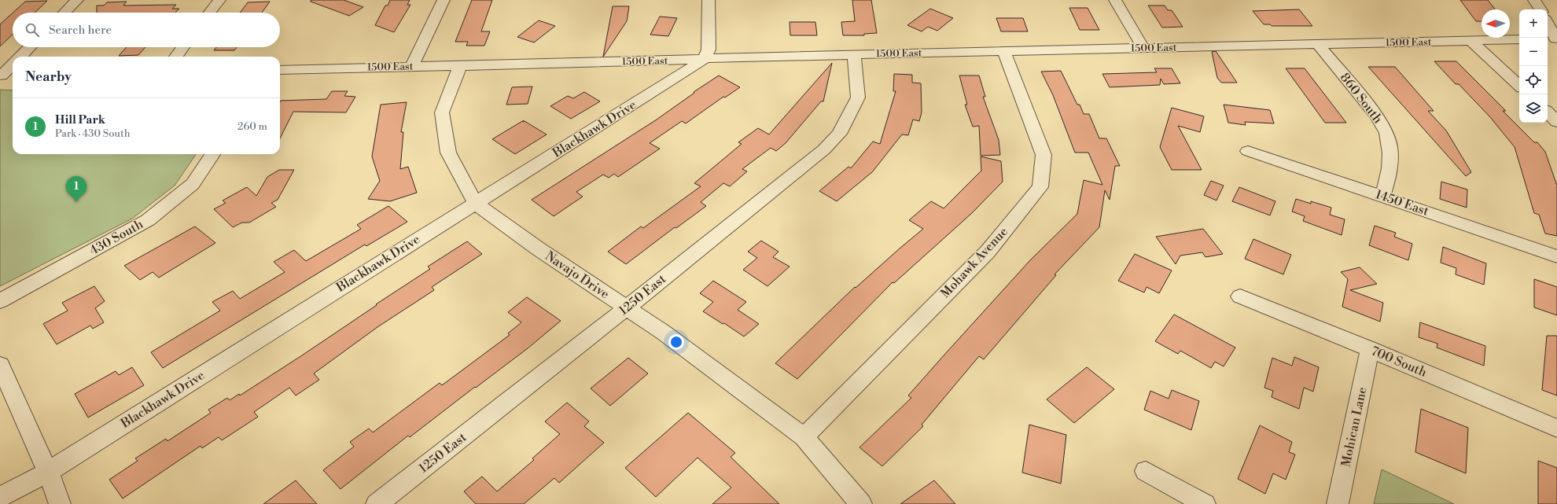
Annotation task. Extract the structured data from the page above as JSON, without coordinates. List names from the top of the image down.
{
  "streets": {
    "street": [
      "1500 East",
      "860 South",
      "Blackhawk Drive",
      "1450 East",
      "430 South",
      "Mohawk Avenue",
      "Navajo Drive",
      "1250 East",
      "700 South",
      "Mohican Lane"
    ]
  },
  "crossings": [
    ["1500 East", "860 South"],
    ["1500 East", "Blackhawk Drive"],
    ["1500 East", "Mohawk Avenue"],
    ["1500 East", "Navajo Drive"],
    ["1500 East", "1250 East"],
    ["860 South", "1450 East"],
    ["Blackhawk Drive", "Navajo Drive"],
    ["Mohawk Avenue", "Navajo Drive"],
    ["Navajo Drive", "1250 East"],
    ["700 South", "Mohican Lane"]
  ],
  "north": "left",
  "page": {
    "map_buttons": ["+", "−"],
    "search": "Search here",
    "heading": "Nearby",
    "list": [
      {
        "mark": "1",
        "name": "Hill Park",
        "note": "Park · 430 South",
        "value": "260 m"
      }
    ],
    "pins": "1"
  }
}
